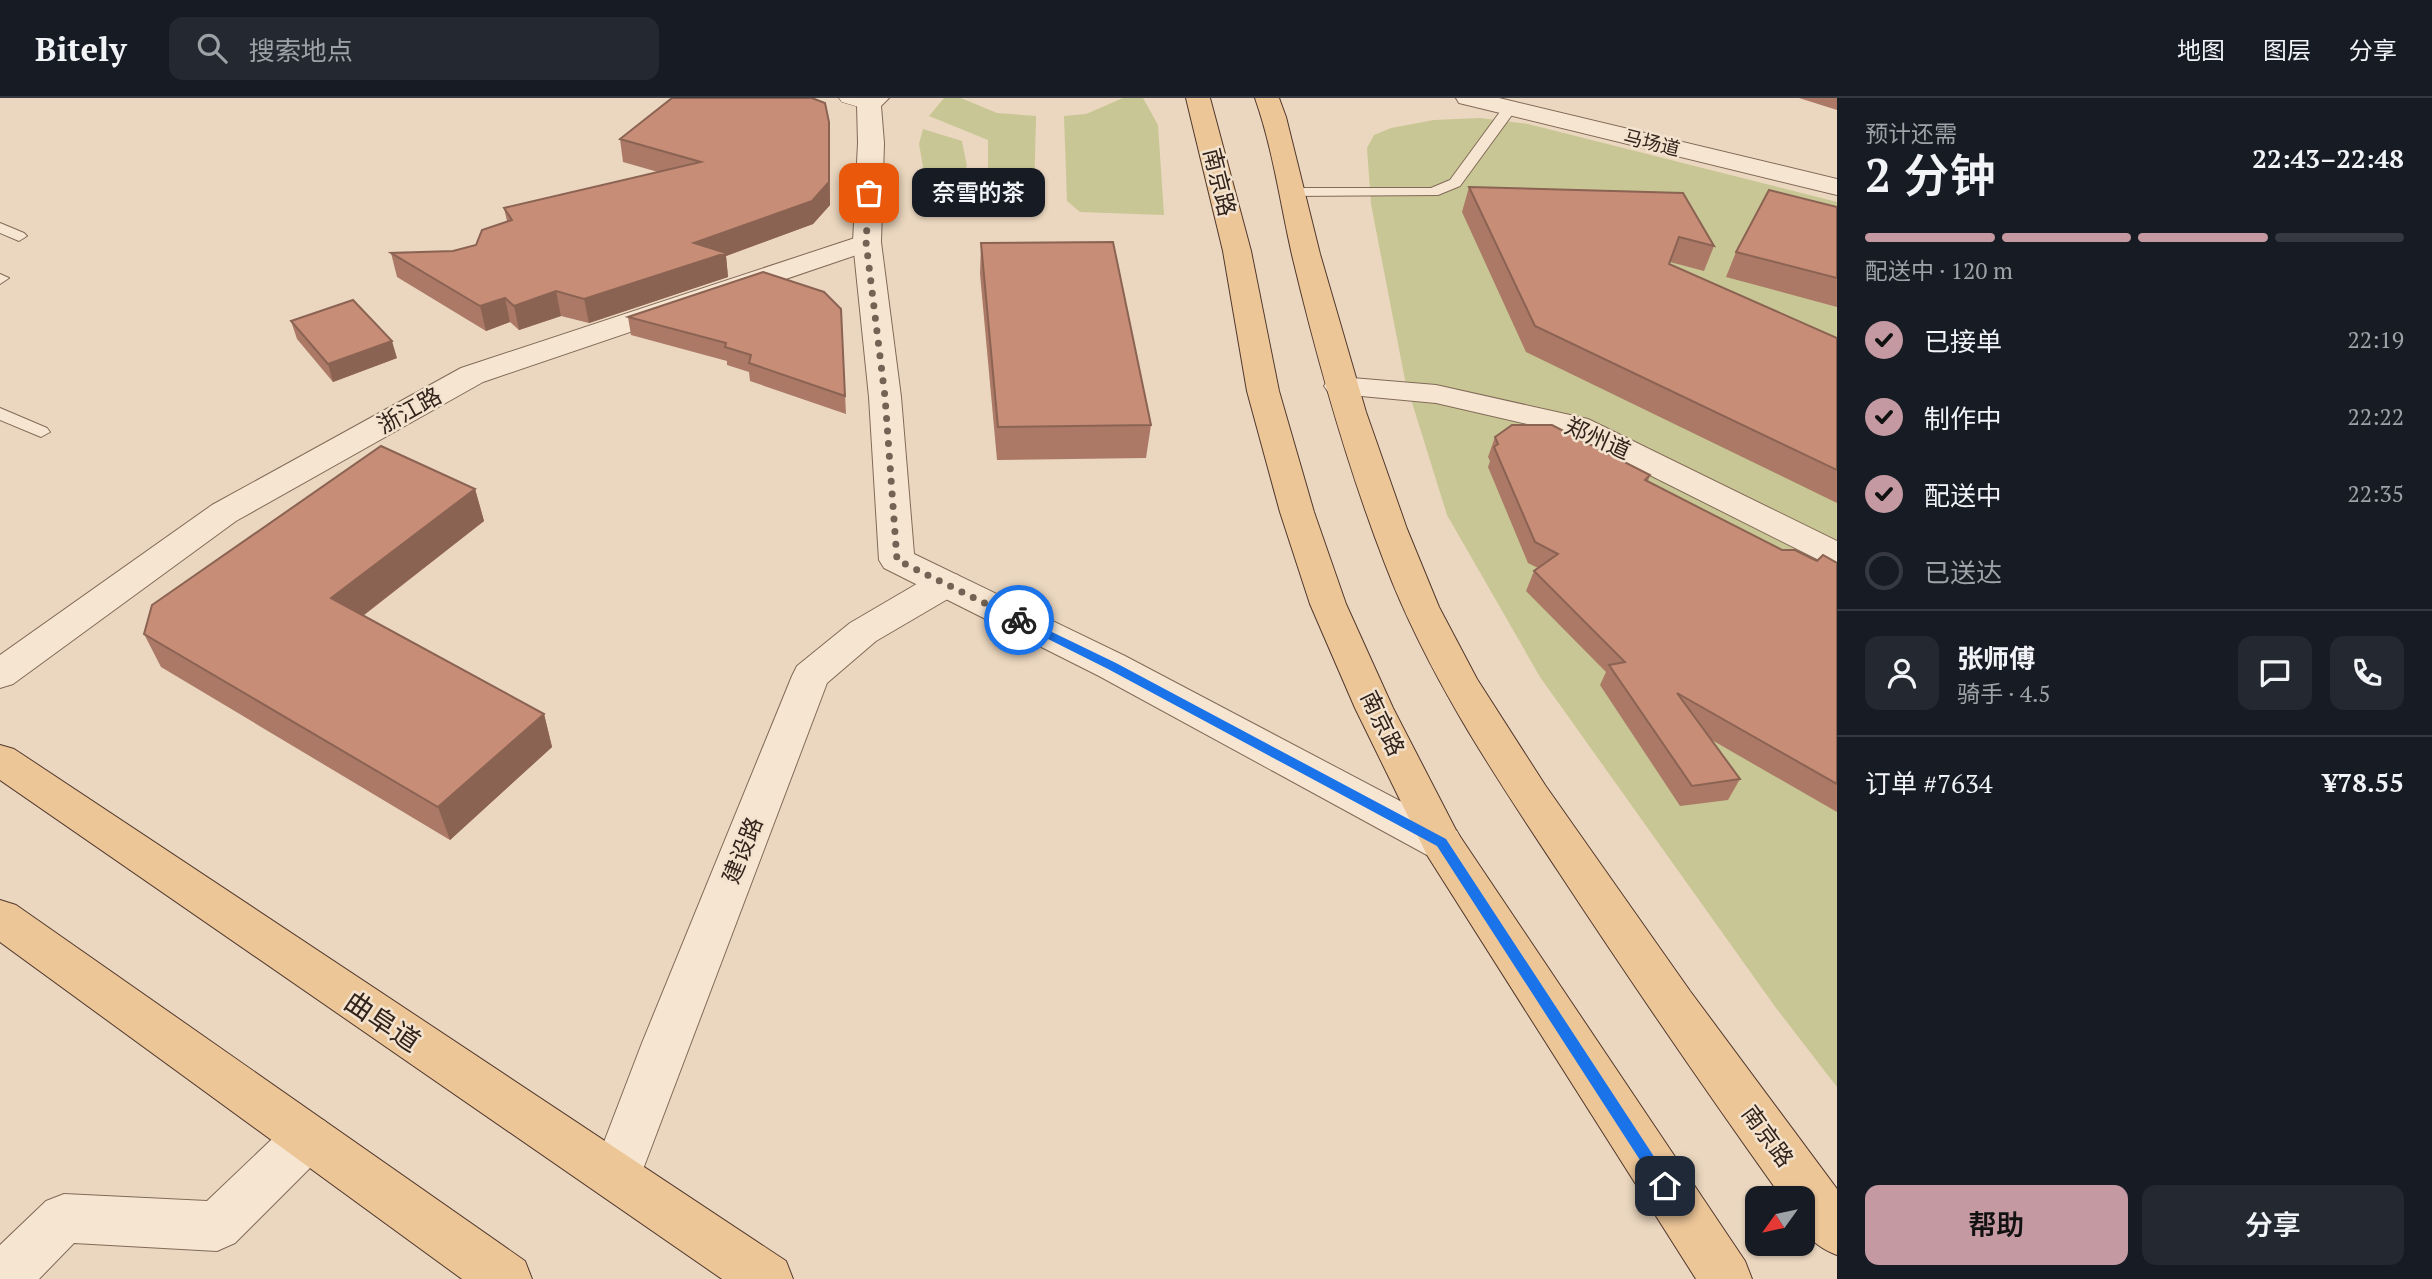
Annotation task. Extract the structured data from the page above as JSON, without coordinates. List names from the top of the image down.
{
  "streets": {
    "main road": ["南京路", "曲阜道"],
    "street": [
      "马场道",
      "浙江路",
      "郑州道",
      "建设路"
    ]
  },
  "crossings": [
    ["南京路", "郑州道"],
    ["建设路", "曲阜道"]
  ],
  "places": ["奈雪的茶"],
  "north": "bottom left",
  "page": {
    "header": "Bitely",
    "search": "搜索地点",
    "nav": ["地图", "图层", "分享"],
    "heading": ["2 分钟", "预计还需", "22:43–22:48"],
    "panel": [
      "张师傅",
      "骑手 · 4.5",
      "订单 #7634",
      "¥78.55"
    ],
    "bubble": "奈雪的茶",
    "bar": "配送中 · 120 m",
    "list": [
      ["已接单", "22:19"],
      ["制作中", "22:22"],
      ["配送中", "22:35"],
      "已送达"
    ],
    "buttons": ["帮助", "分享"]
  }
}
